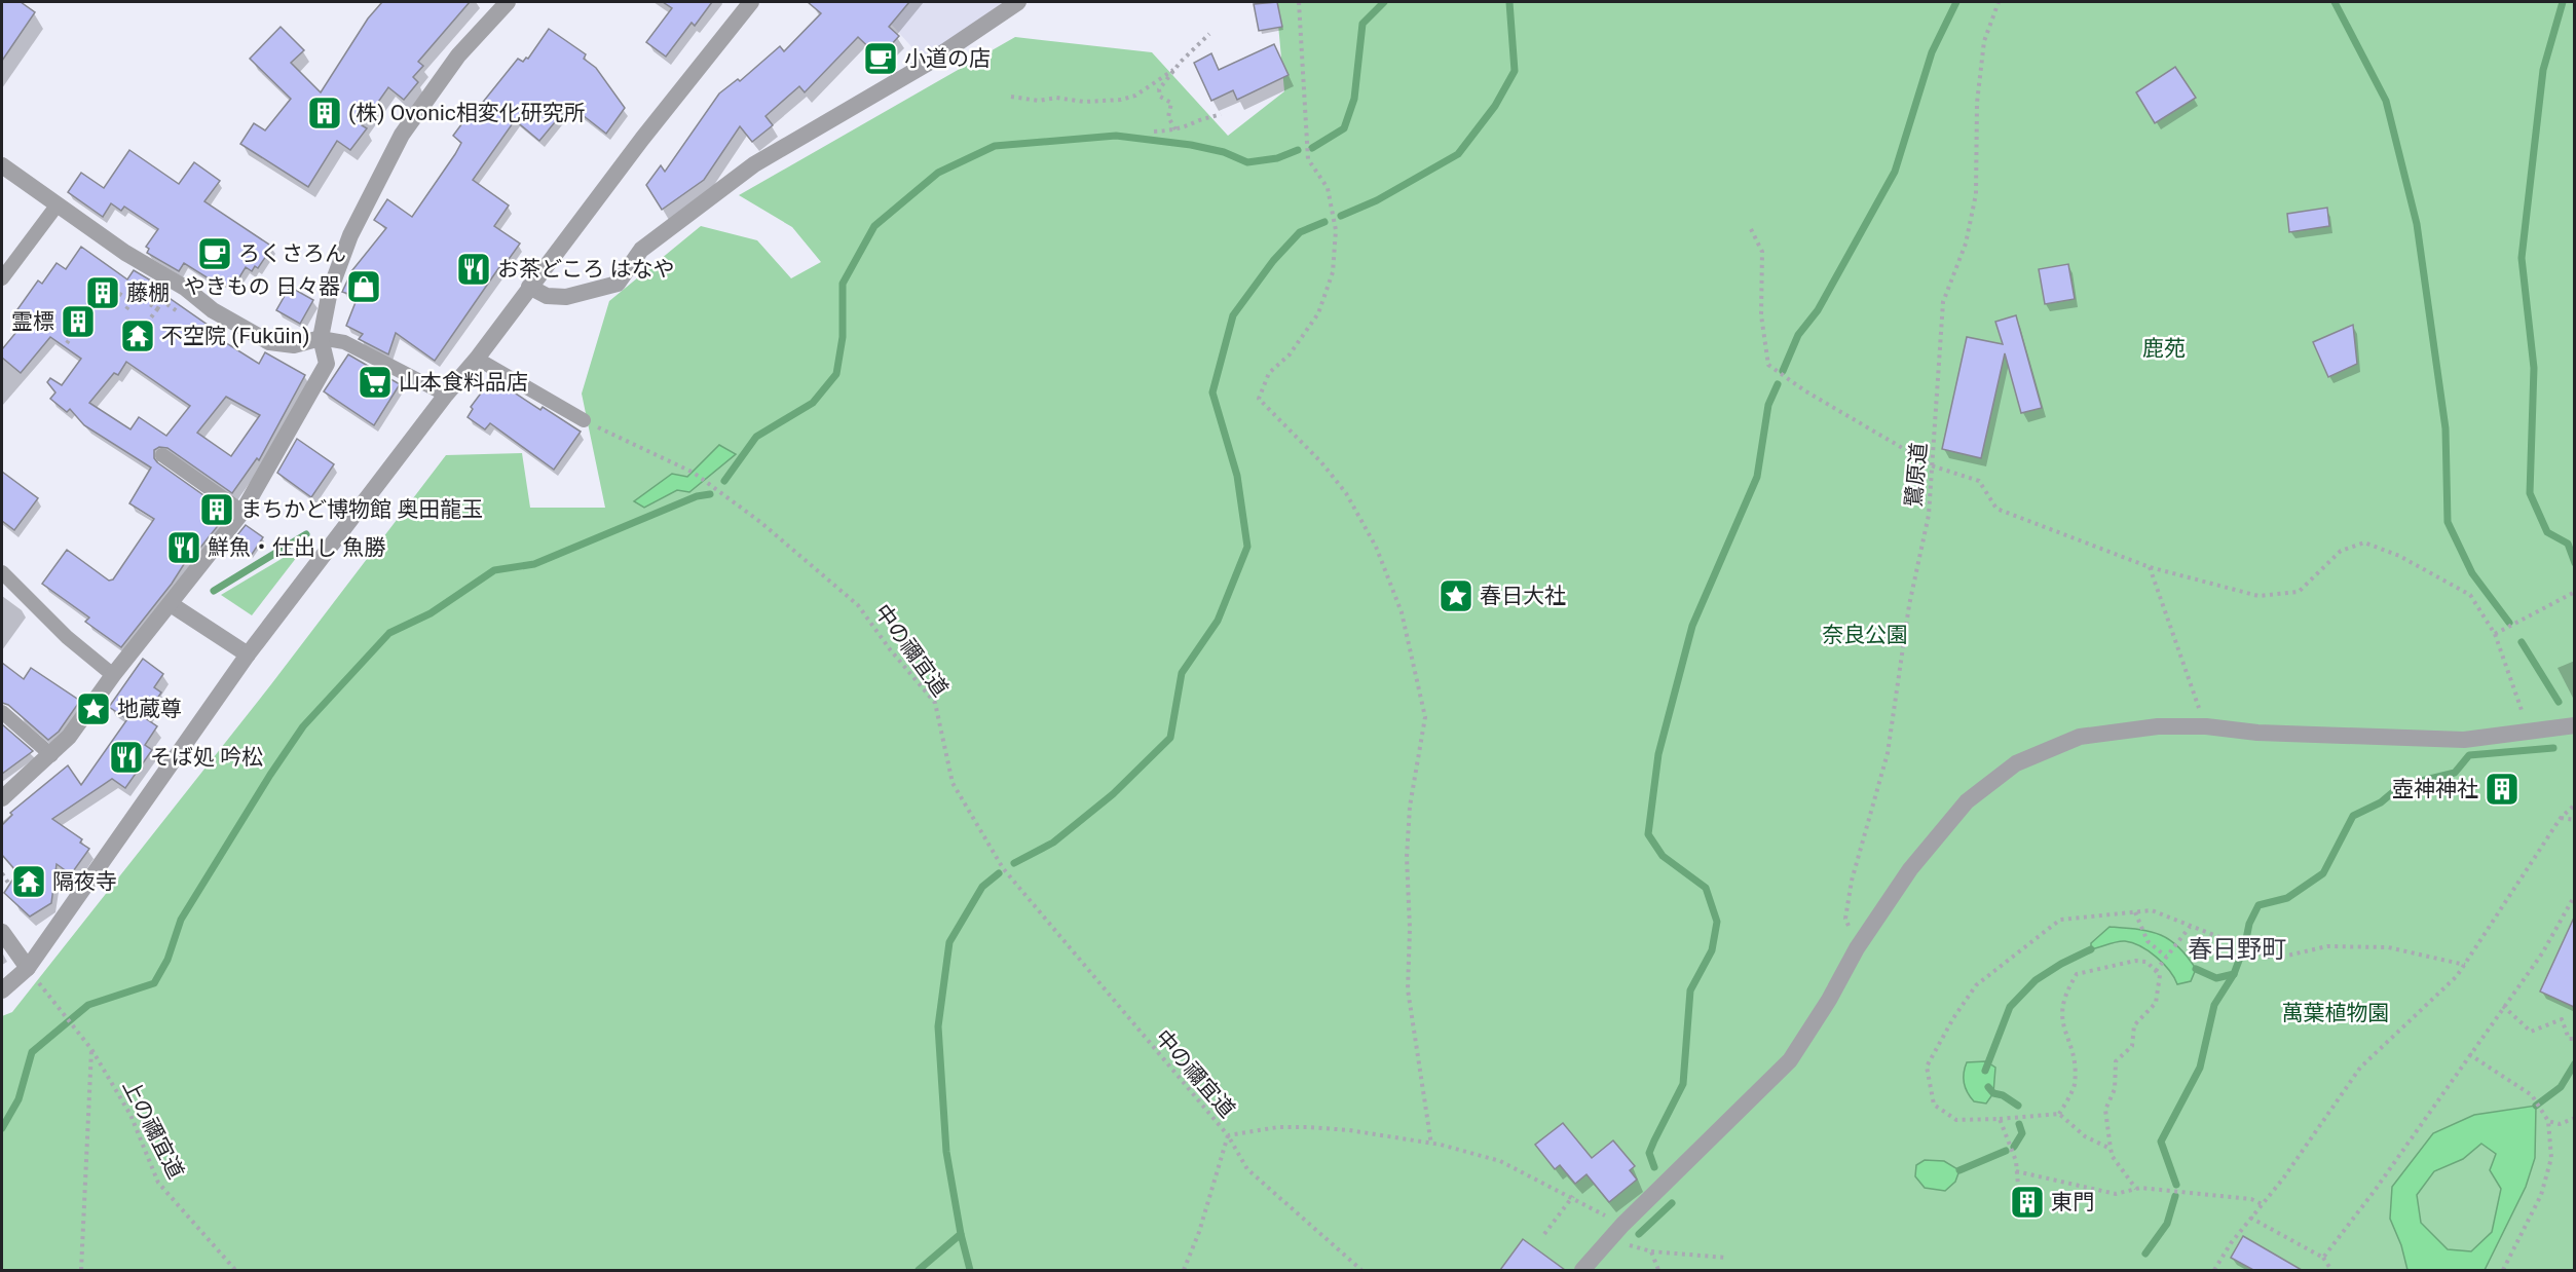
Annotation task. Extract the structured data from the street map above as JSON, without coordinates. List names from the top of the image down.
{
  "streets": {
    "path": ["鷺原道", "中の禰宜道", "上の禰宜道"]
  },
  "districts": ["春日野町"],
  "parks": ["鹿苑", "奈良公園", "萬葉植物園"],
  "places": {
    "cafe": ["小道の店", "ろくさろん"],
    "building": [
      "(株) Ovonic相変化研究所",
      "藤棚",
      "霊標",
      "まちかど博物館 奥田龍玉",
      "壺神神社",
      "東門"
    ],
    "restaurant": ["お茶どころ はなや", "鮮魚・仕出し 魚勝", "そば処 吟松"],
    "shop": ["やきもの 日々器"],
    "temple": ["不空院 (Fukūin)", "隔夜寺"],
    "supermarket": ["山本食料品店"],
    "place": ["春日大社", "地蔵尊"]
  }
}
